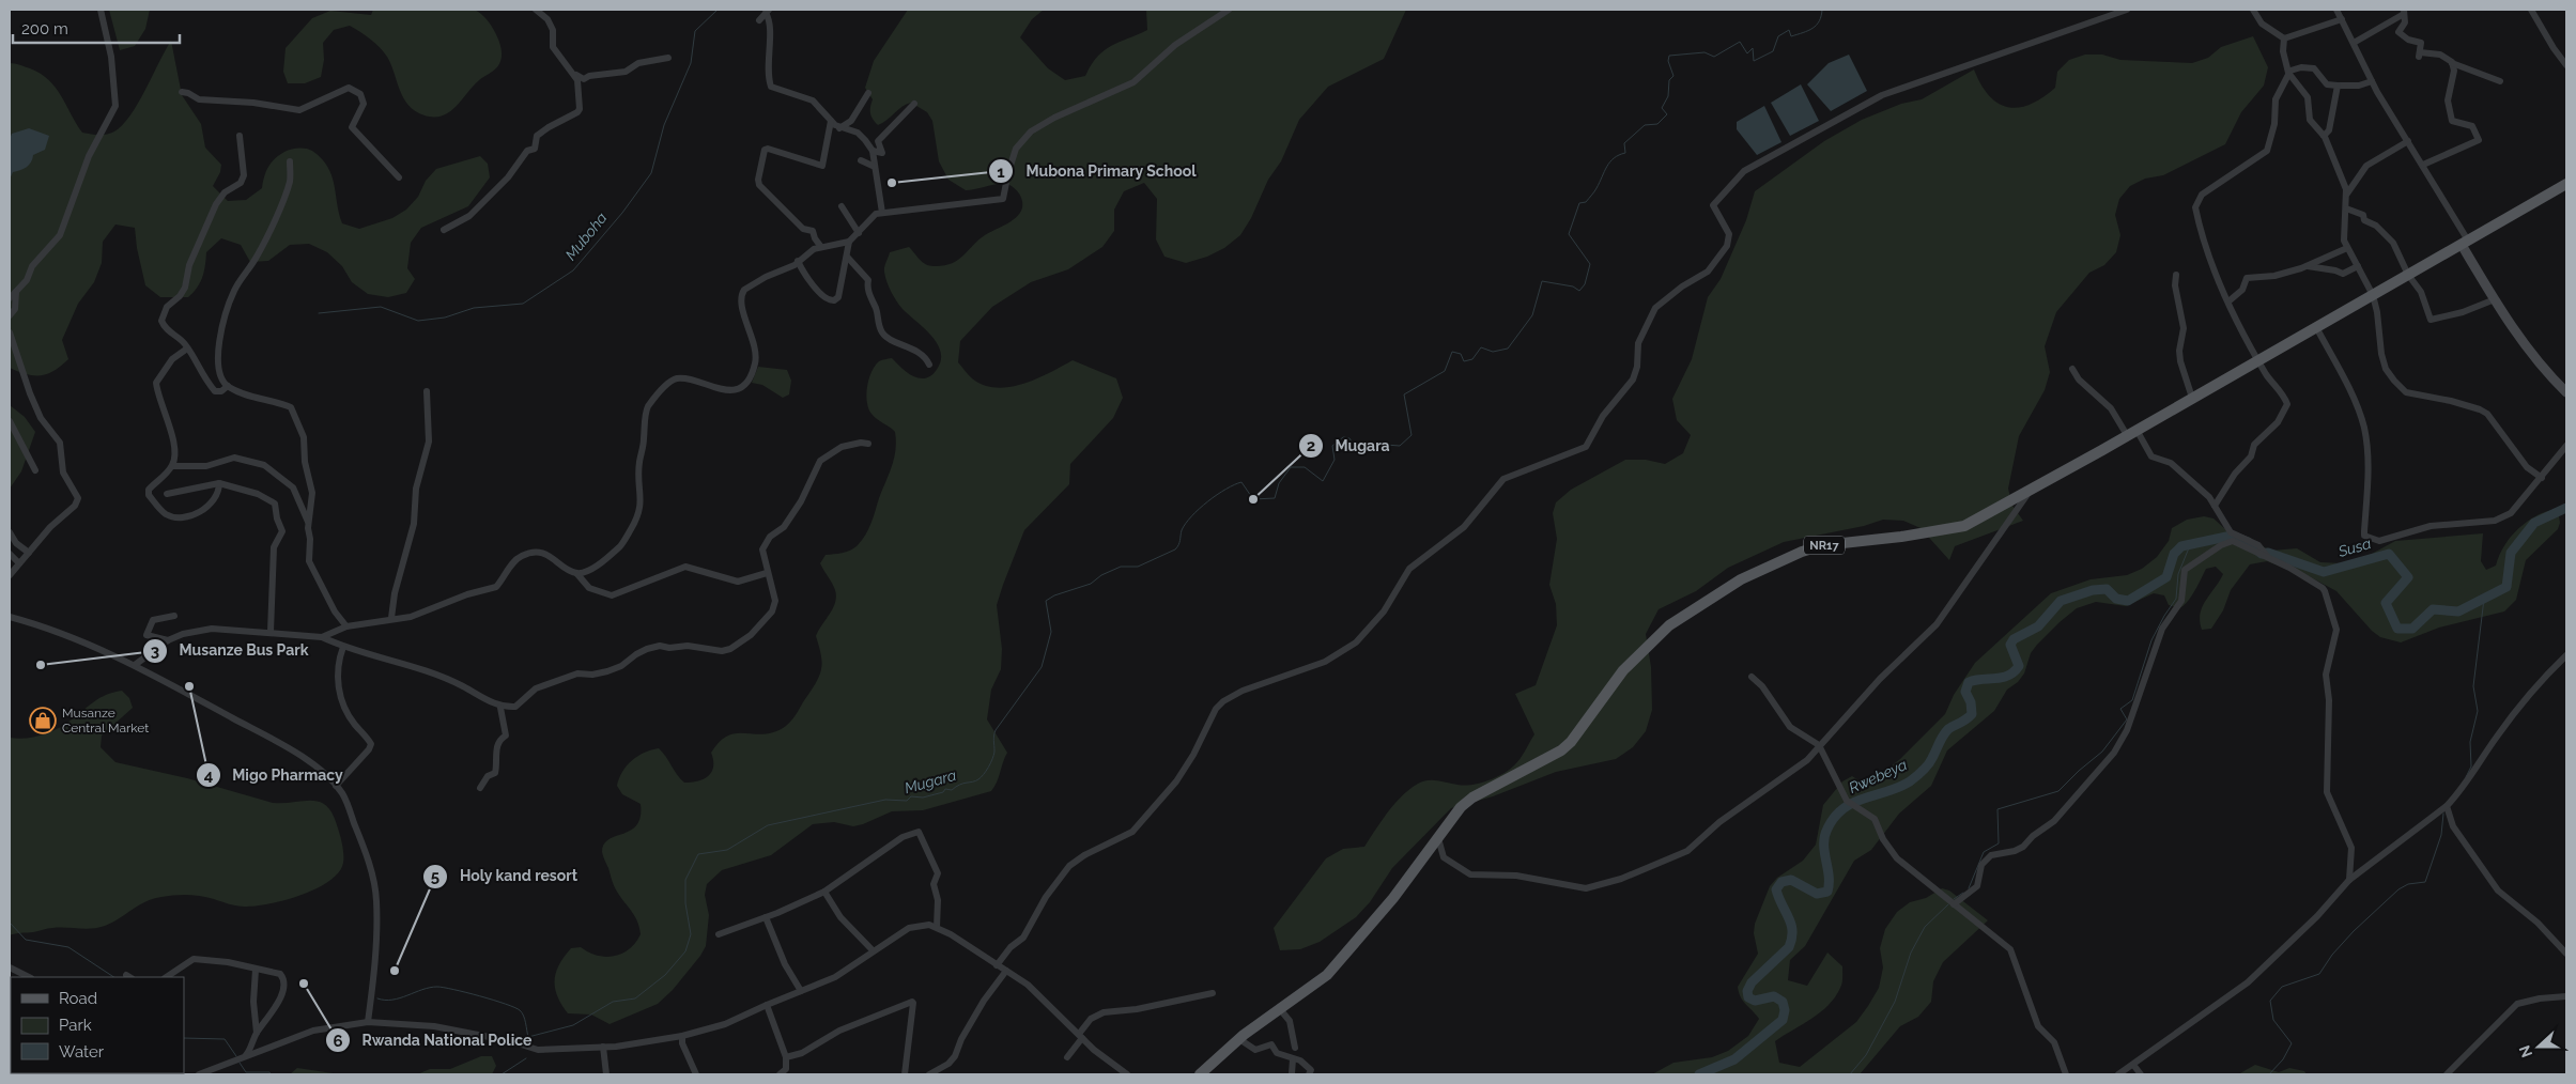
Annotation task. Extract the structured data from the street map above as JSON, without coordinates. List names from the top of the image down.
{
  "streets": {
    "main road": ["NR17"]
  },
  "water": [
    "Muboha",
    "Susa",
    "Rwebeya",
    "Mugara"
  ],
  "places": {
    "other": [
      "Mubona Primary School",
      "Mugara",
      "Musanze Bus Park",
      "Migo Pharmacy",
      "Holy kand resort",
      "Rwanda National Police"
    ],
    "shop": ["Musanze Central Market"]
  },
  "legend": ["Road", "Park", "Water"],
  "scale_bar": "200 m",
  "north": "left"
}
